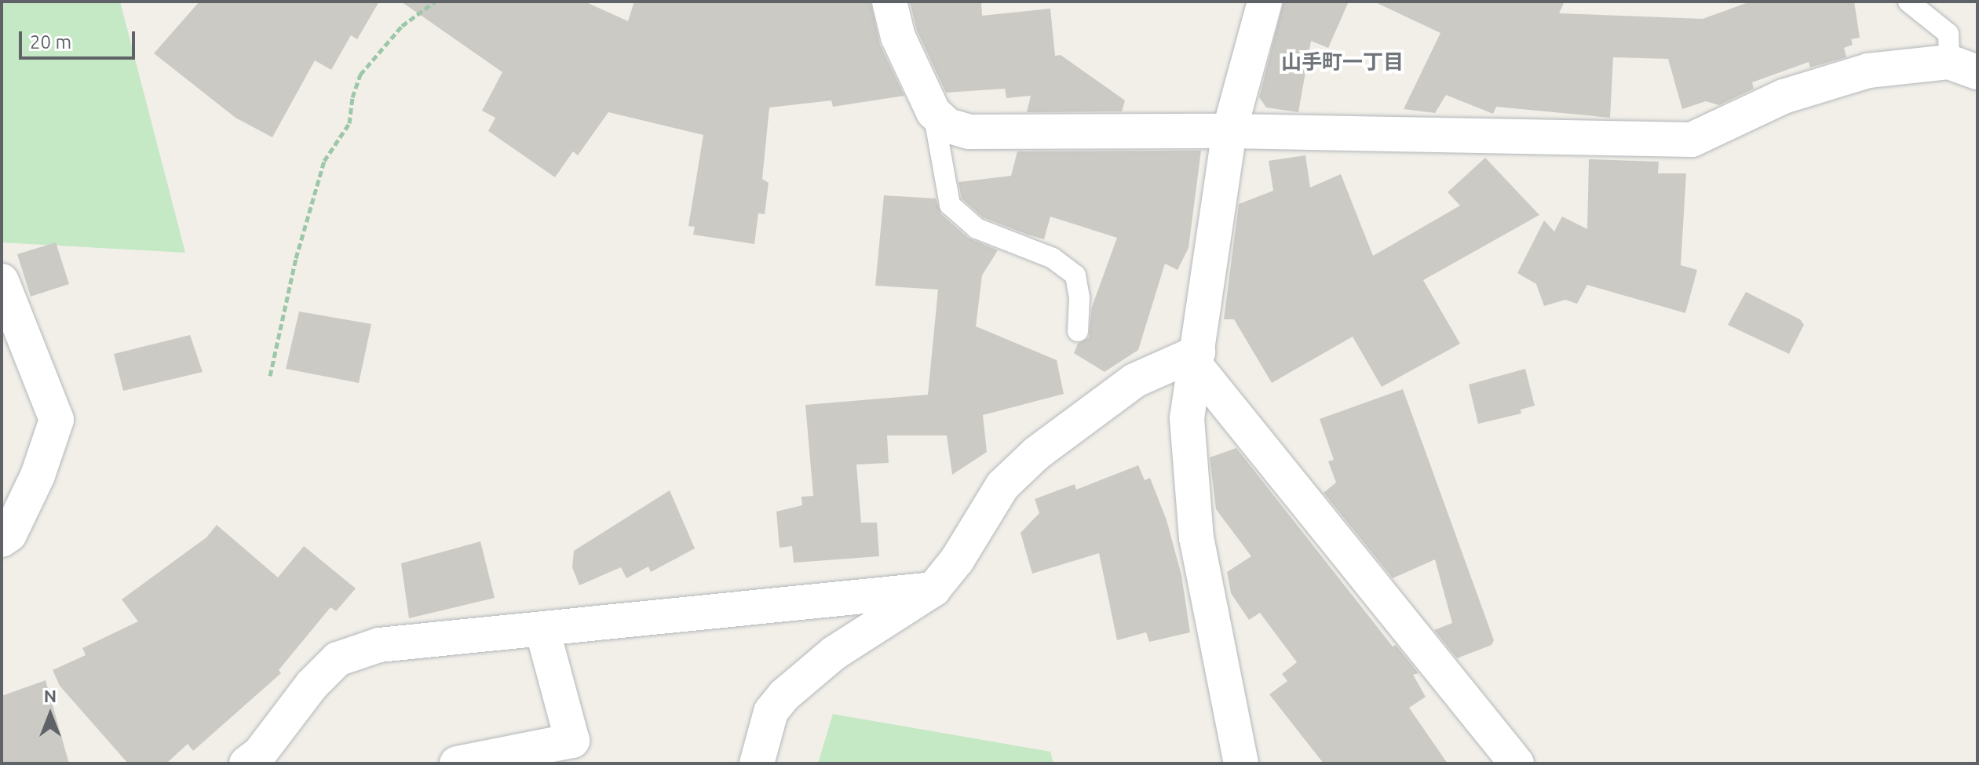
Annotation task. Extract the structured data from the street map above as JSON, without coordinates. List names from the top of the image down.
{
  "districts": ["山手町一丁目"],
  "scale_bar": "20 m",
  "north": "top"
}
